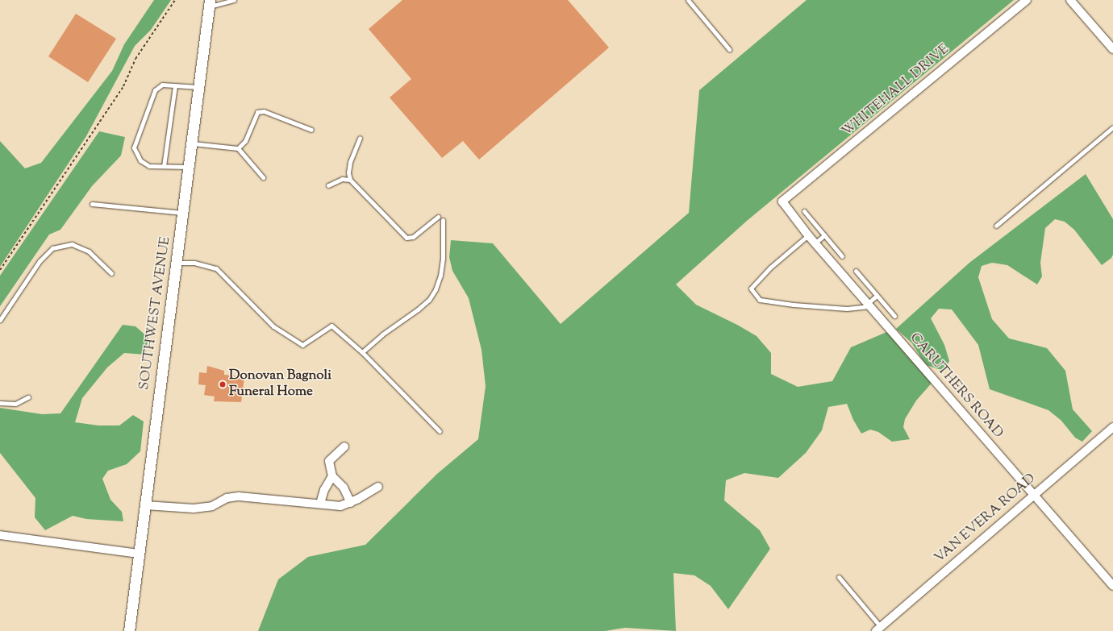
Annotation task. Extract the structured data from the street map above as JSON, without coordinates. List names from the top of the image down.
{
  "streets": {
    "street": [
      "WHITEHALL DRIVE",
      "SOUTHWEST AVENUE",
      "CARUTHERS ROAD",
      "VAN EVERA ROAD"
    ]
  },
  "crossings": [
    ["WHITEHALL DRIVE", "CARUTHERS ROAD"],
    ["CARUTHERS ROAD", "VAN EVERA ROAD"]
  ],
  "places": ["Donovan Bagnoli Funeral Home"]
}
